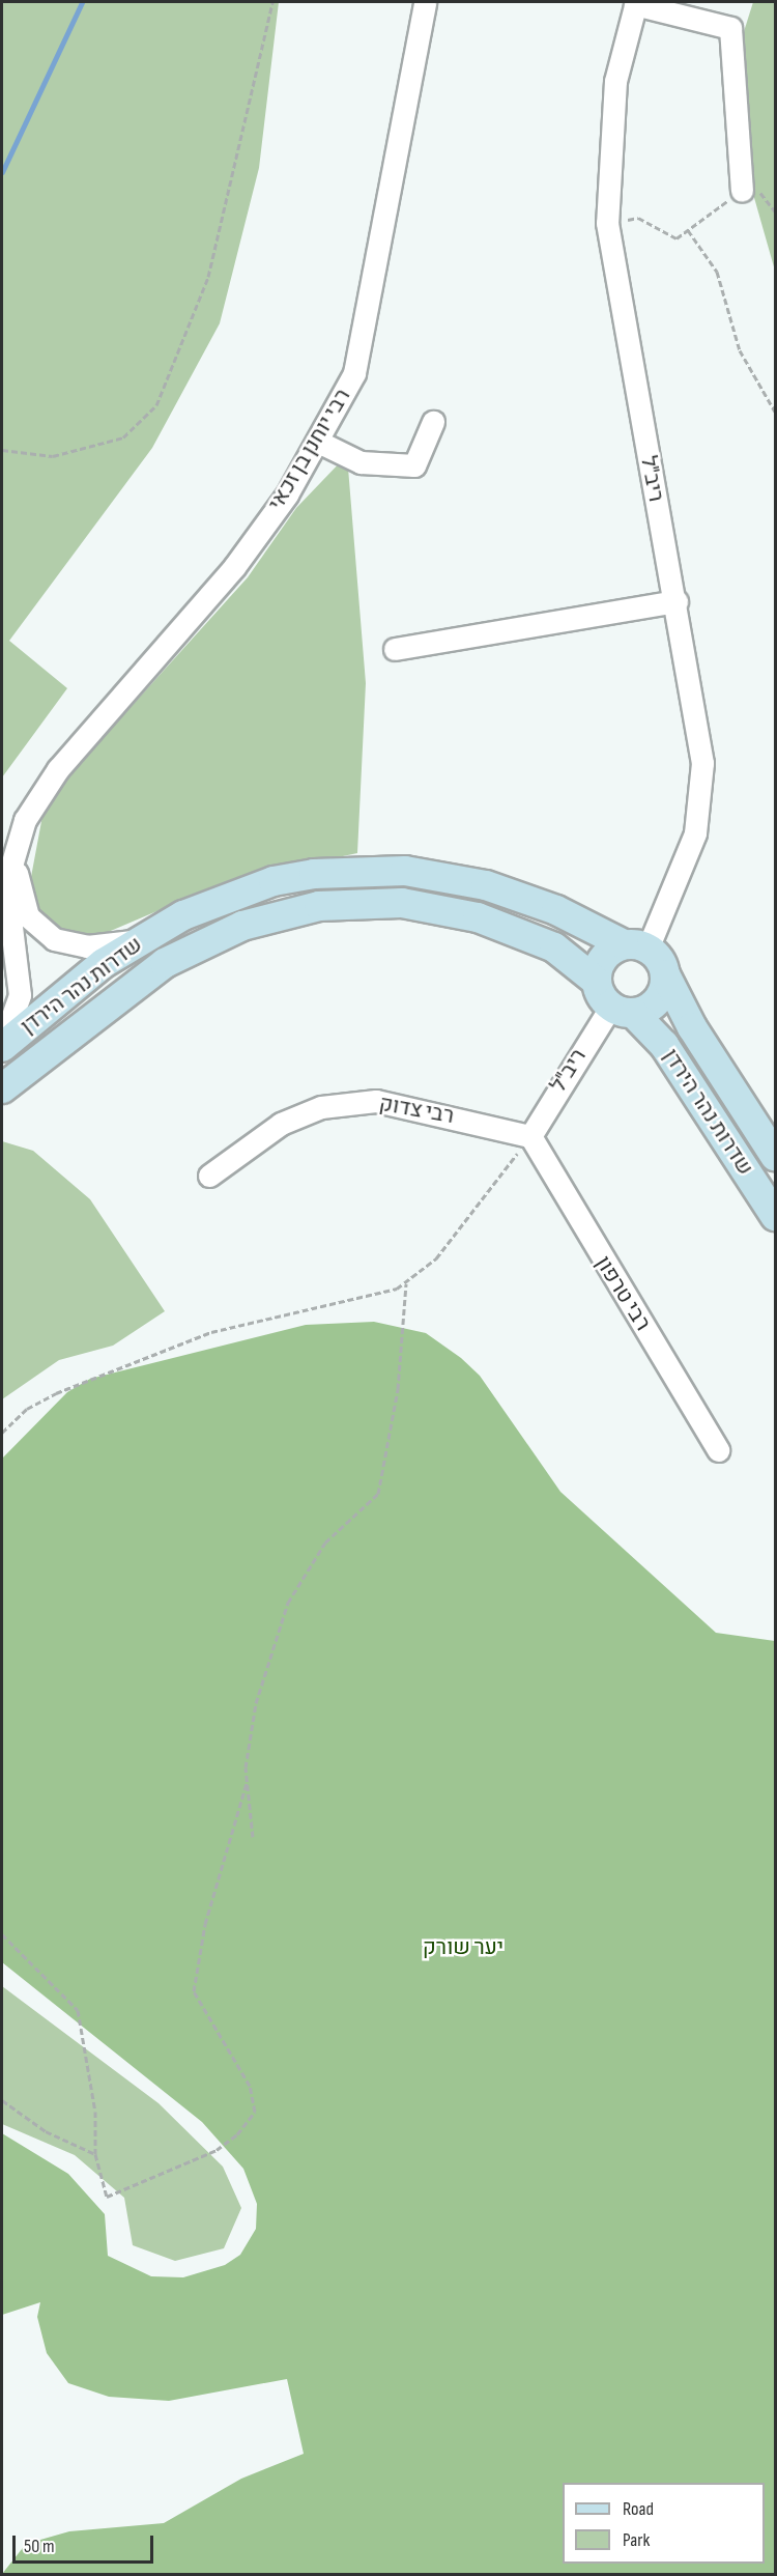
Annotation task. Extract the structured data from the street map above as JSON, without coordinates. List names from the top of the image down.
{
  "streets": {
    "main road": ["שדרות נהר הירדן"],
    "street": [
      "רבי יוחנן בן זכאי",
      "ריב\"ל",
      "רבי צדוק",
      "רבי טרפון"
    ]
  },
  "crossings": [
    ["רבי יוחנן בן זכאי", "שדרות נהר הירדן"],
    ["ריב\"ל", "שדרות נהר הירדן"],
    ["ריב\"ל", "רבי צדוק"],
    ["ריב\"ל", "רבי טרפון"],
    ["רבי צדוק", "רבי טרפון"]
  ],
  "parks": ["יער שורק"],
  "legend": ["Road", "Park"],
  "scale_bar": "50 m"
}
